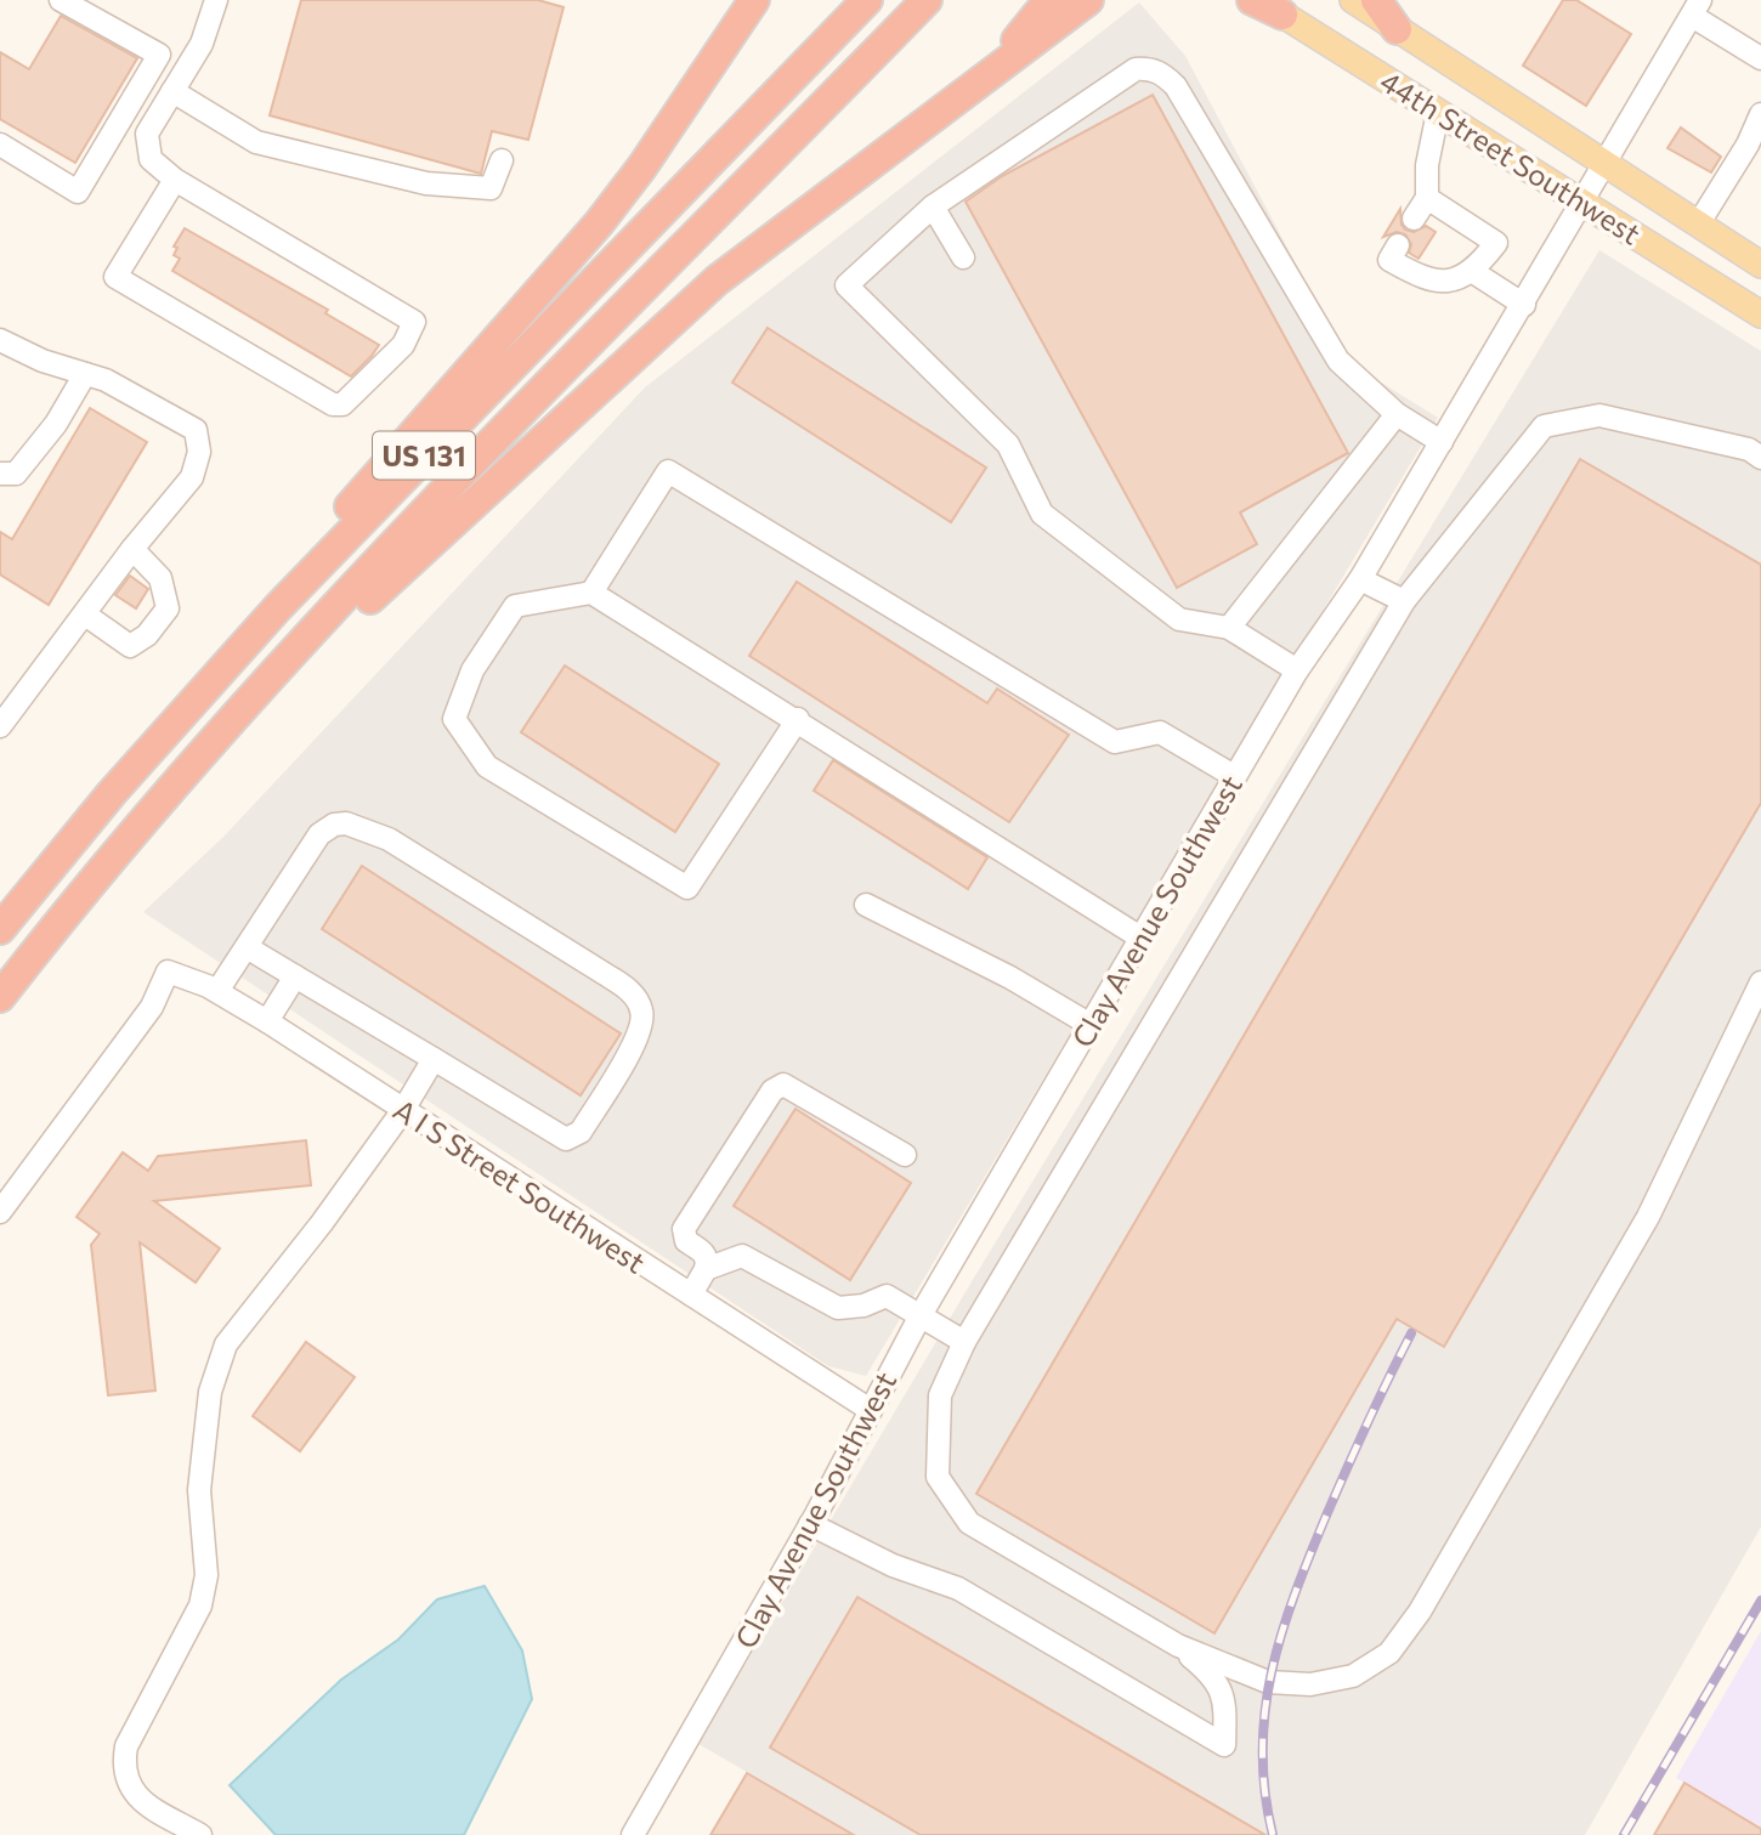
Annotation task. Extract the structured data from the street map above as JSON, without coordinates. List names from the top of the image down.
{
  "streets": {
    "highway": ["US 131"],
    "main road": ["44th Street Southwest"],
    "street": ["Clay Avenue Southwest", "A I S Street Southwest"]
  },
  "crossings": [
    ["44th Street Southwest", "Clay Avenue Southwest"],
    ["Clay Avenue Southwest", "A I S Street Southwest"]
  ]
}
